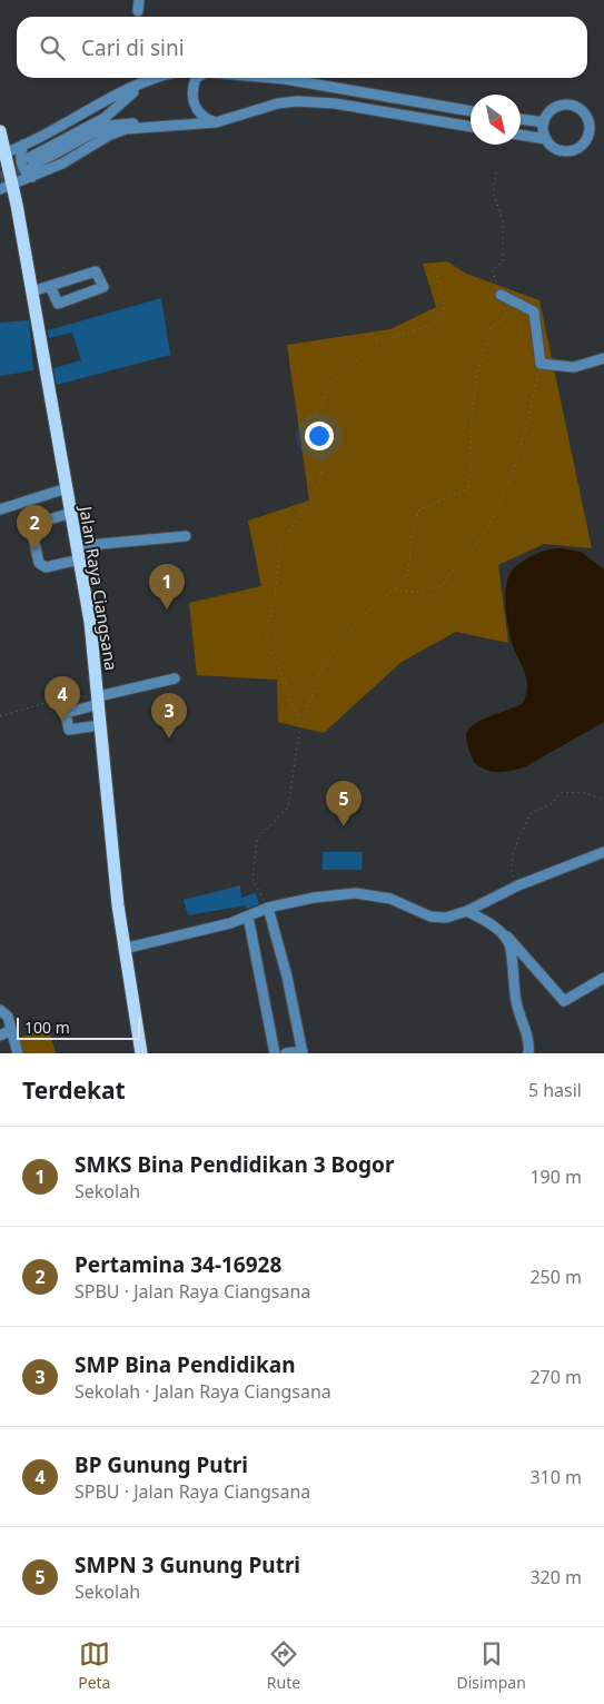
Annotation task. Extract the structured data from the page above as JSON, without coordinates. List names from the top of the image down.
{
  "streets": {
    "main road": ["Jalan Raya Ciangsana"]
  },
  "scale_bar": "100 m",
  "north": "bottom right",
  "page": {
    "search": "Cari di sini",
    "pins": [
      "2",
      "1",
      "4",
      "3",
      "5"
    ],
    "scale": "100 m",
    "heading": ["Terdekat", "5 hasil"],
    "list": [
      {
        "mark": "1",
        "name": "SMKS Bina Pendidikan 3 Bogor",
        "note": "Sekolah",
        "value": "190 m"
      },
      {
        "mark": "2",
        "name": "Pertamina 34-16928",
        "note": "SPBU · Jalan Raya Ciangsana",
        "value": "250 m"
      },
      {
        "mark": "3",
        "name": "SMP Bina Pendidikan",
        "note": "Sekolah · Jalan Raya Ciangsana",
        "value": "270 m"
      },
      {
        "mark": "4",
        "name": "BP Gunung Putri",
        "note": "SPBU · Jalan Raya Ciangsana",
        "value": "310 m"
      },
      {
        "mark": "5",
        "name": "SMPN 3 Gunung Putri",
        "note": "Sekolah",
        "value": "320 m"
      }
    ],
    "nav": ["Peta", "Rute", "Disimpan"]
  }
}
